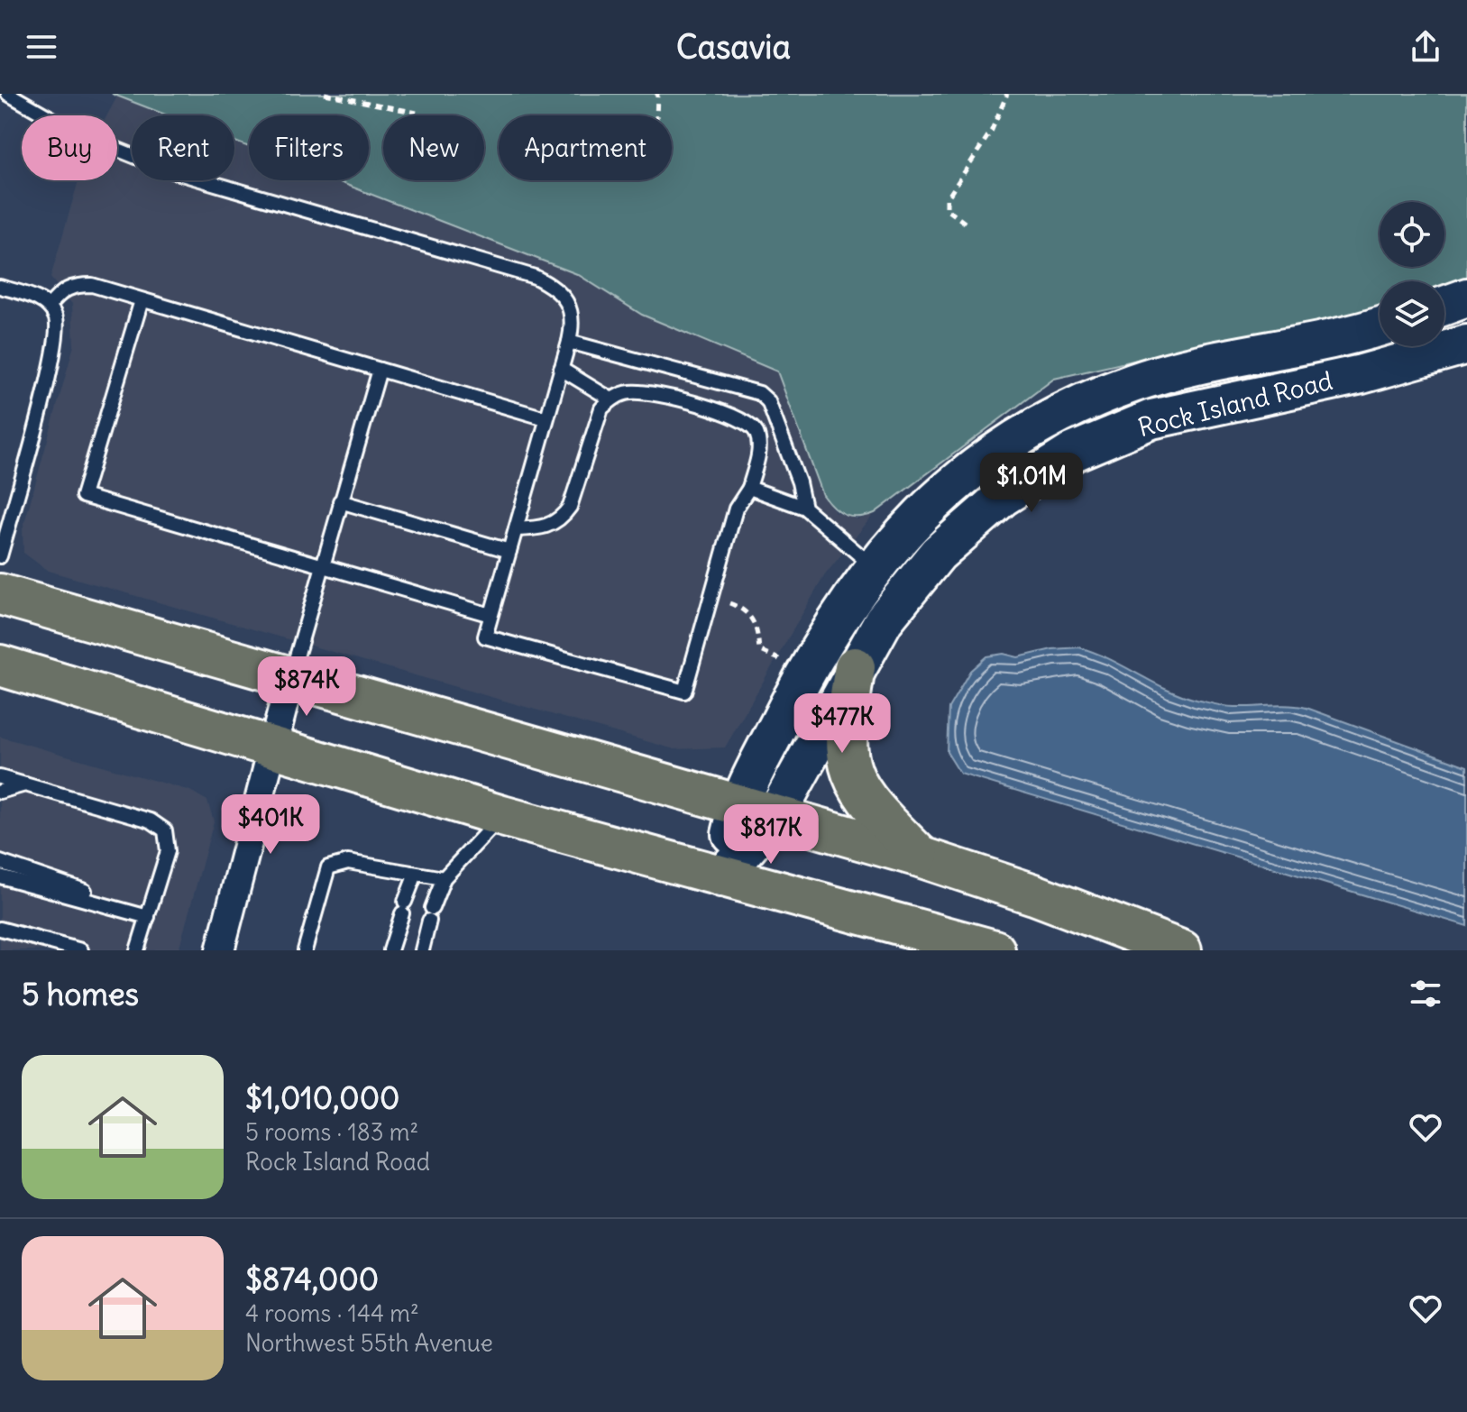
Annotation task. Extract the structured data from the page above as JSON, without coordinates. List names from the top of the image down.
{
  "streets": {
    "main road": ["Rock Island Road"]
  },
  "page": {
    "header": "Casavia",
    "chip": [
      "Buy",
      "Rent",
      "Filters",
      "New",
      "Apartment"
    ],
    "price": [
      "$1.01M",
      "$874K",
      "$477K",
      "$401K",
      "$817K"
    ],
    "heading": "5 homes",
    "list": [
      {
        "name": "$1,010,000",
        "note": "5 rooms · 183 m² · Rock Island Road"
      },
      {
        "name": "$874,000",
        "note": "4 rooms · 144 m² · Northwest 55th Avenue"
      }
    ]
  }
}
